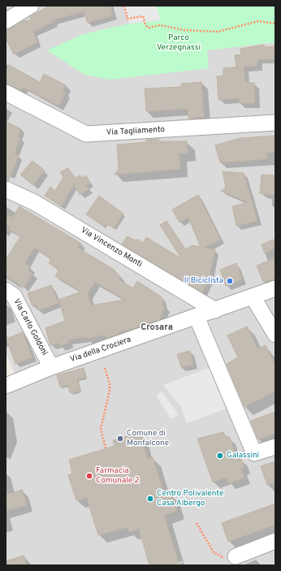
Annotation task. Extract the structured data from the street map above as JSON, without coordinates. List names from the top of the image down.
{
  "streets": {
    "street": [
      "Via Tagliamento",
      "Via Vincenzo Monti",
      "Via Carlo Goldoni",
      "Via della Crociera"
    ]
  },
  "crossings": [
    ["Via Vincenzo Monti", "Via della Crociera"],
    ["Via Carlo Goldoni", "Via della Crociera"]
  ],
  "districts": ["Crosara"],
  "parks": ["Parco Verzegnassi"],
  "places": [
    "Il Biciclista",
    "Comune di Monfalcone",
    "Galassini",
    "Farmacia Comunale 2",
    "Centro Polivalente Casa Albergo"
  ]
}
